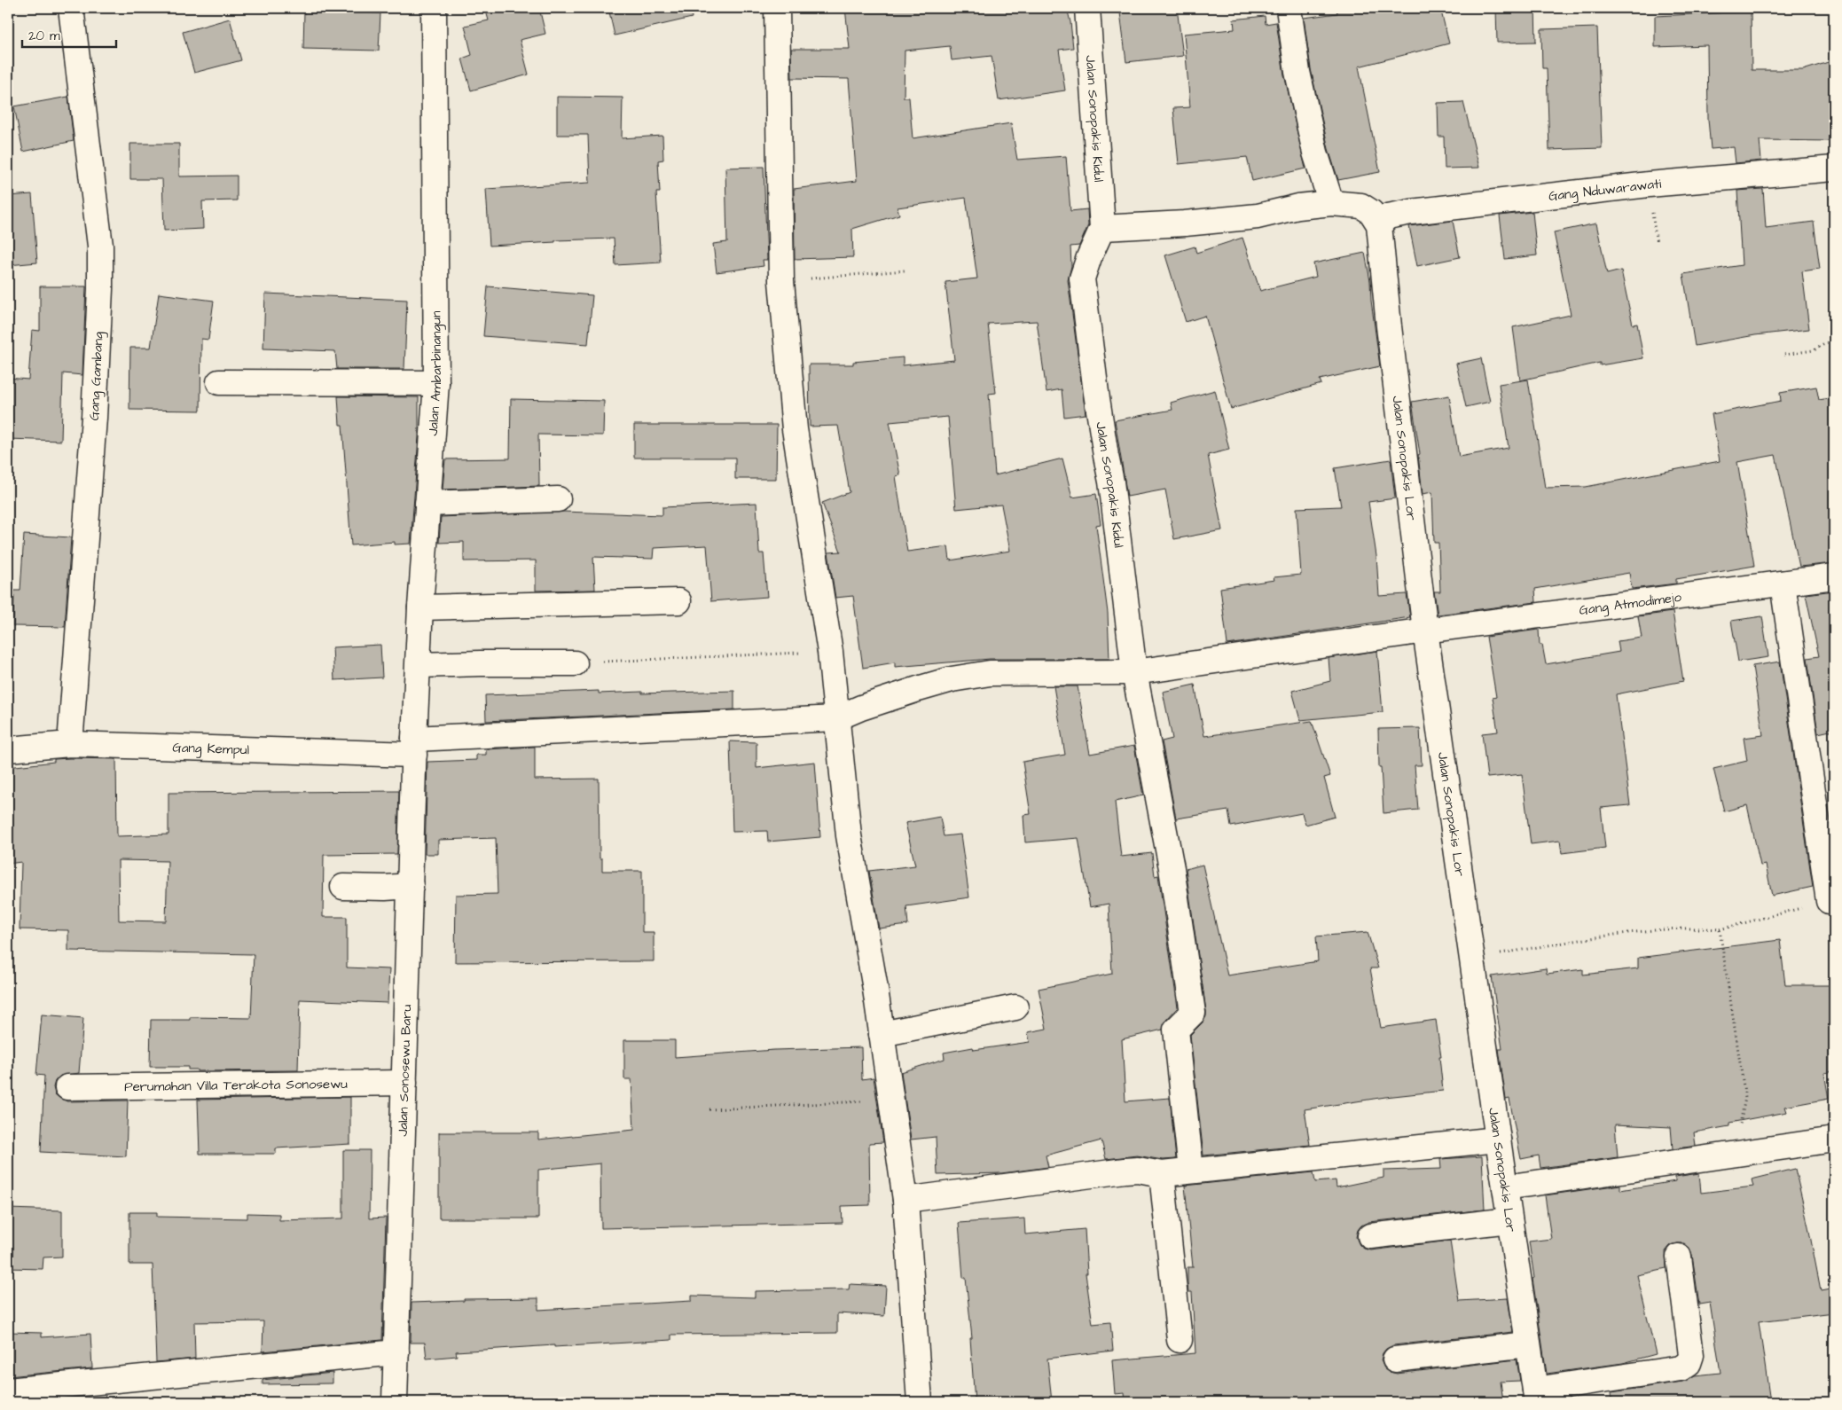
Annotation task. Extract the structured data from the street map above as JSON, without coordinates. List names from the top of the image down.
{
  "streets": {
    "street": [
      "Jalan Sonopakis Kidul",
      "Gang Nduwarawati",
      "Jalan Ambarbinangun",
      "Gang Gambang",
      "Jalan Sonopakis Lor",
      "Gang Atmodimejo",
      "Gang Kempul",
      "Jalan Sonosewu Baru",
      "Perumahan Villa Terakota Sonosewu"
    ]
  },
  "crossings": [
    ["Gang Nduwarawati", "Jalan Sonopakis Lor"],
    ["Jalan Ambarbinangun", "Gang Kempul"],
    ["Jalan Ambarbinangun", "Jalan Sonosewu Baru"],
    ["Gang Gambang", "Gang Kempul"],
    ["Jalan Sonopakis Lor", "Gang Atmodimejo"],
    ["Gang Kempul", "Jalan Sonosewu Baru"],
    ["Jalan Sonosewu Baru", "Perumahan Villa Terakota Sonosewu"]
  ],
  "scale_bar": "20 m"
}
